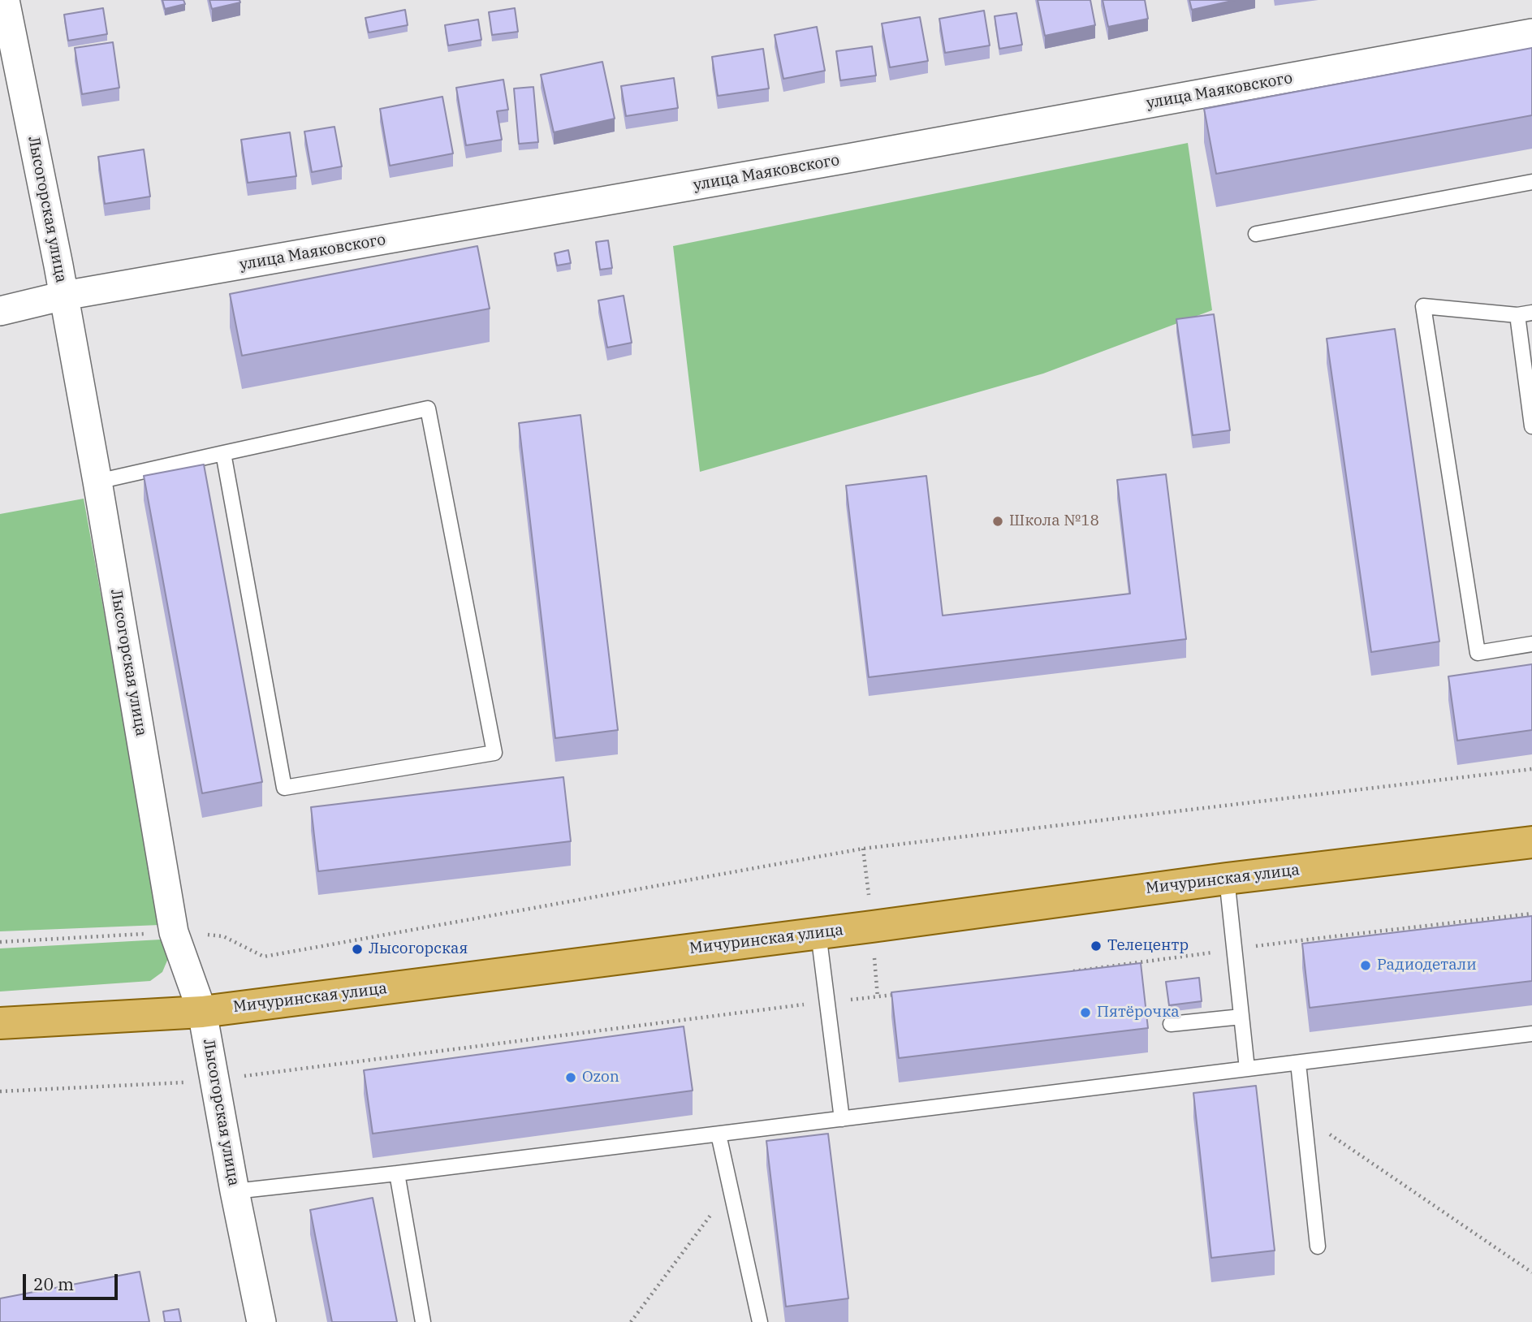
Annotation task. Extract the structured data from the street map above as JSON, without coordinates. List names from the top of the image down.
{
  "streets": {
    "main road": ["Мичуринская улица"],
    "street": ["улица Маяковского", "Лысогорская улица"]
  },
  "crossings": [
    ["улица Маяковского", "Лысогорская улица"],
    ["Лысогорская улица", "Мичуринская улица"]
  ],
  "places": [
    "Школа №18",
    "Телецентр",
    "Лысогорская",
    "Радиодетали",
    "Пятёрочка",
    "Ozon"
  ],
  "scale_bar": "20 m"
}
